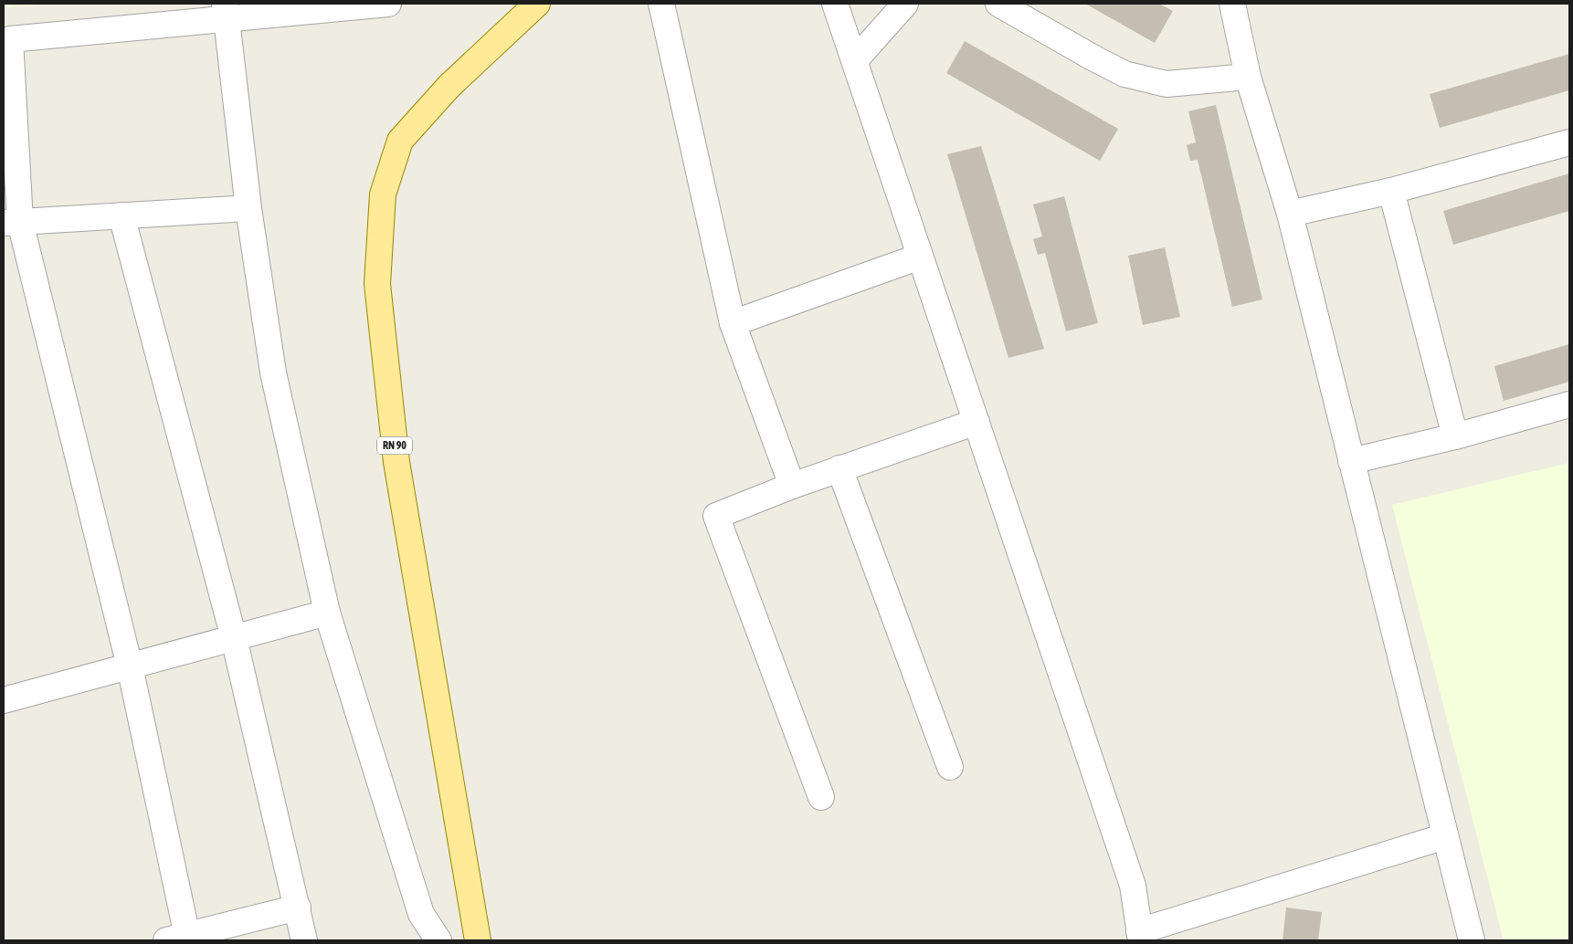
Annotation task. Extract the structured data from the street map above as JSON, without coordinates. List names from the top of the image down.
{
  "streets": {
    "main road": ["RN 90"]
  }
}
